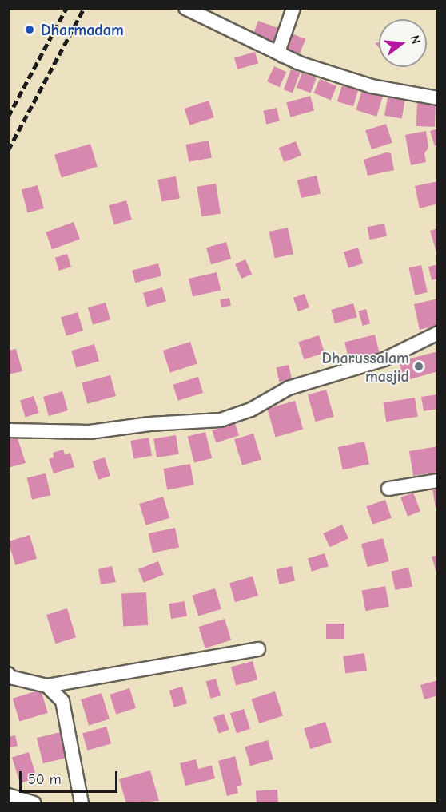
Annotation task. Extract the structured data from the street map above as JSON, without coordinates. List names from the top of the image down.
{
  "places": ["Dharmadam", "Dharussalam masjid"],
  "scale_bar": "50 m",
  "north": "right"
}
